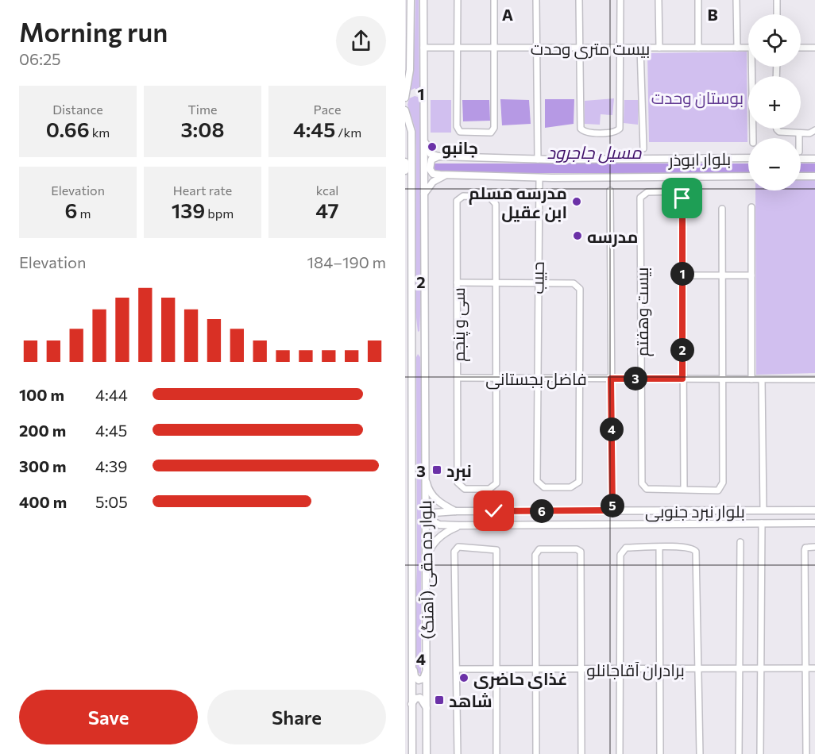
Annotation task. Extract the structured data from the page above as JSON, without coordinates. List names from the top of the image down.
{
  "streets": {
    "main road": ["بلوار ابوذر", "بلوار نبرد جنوبی", "بلوار ده حقی (آهنگ)"],
    "street": [
      "بیست متری وحدت",
      "حبیب",
      "بیست وهفتم",
      "سی و پنجم",
      "فاضل بجستانی",
      "برادران آقاجانلو"
    ]
  },
  "crossings": [
    ["بلوار ابوذر", "حبیب"],
    ["حبیب", "فاضل بجستانی"],
    ["بیست وهفتم", "فاضل بجستانی"],
    ["سی و پنجم", "فاضل بجستانی"]
  ],
  "water": ["مسیل جاجرود"],
  "parks": ["بوستان وحدت"],
  "places": {
    "other": [
      "جانبو",
      "مدرسه مسلم ابن عقیل",
      "مدرسه",
      "غذای حاضری"
    ],
    "transit": ["نبرد", "شاهد"]
  },
  "page": {
    "heading": ["Morning run", "06:25"],
    "map_buttons": ["+", "−"],
    "stats": [
      ["Distance", "0.66 km"],
      ["Time", "3:08"],
      ["Pace", "4:45 /km"],
      ["Elevation", "6 m"],
      ["Heart rate", "139 bpm"],
      ["kcal", "47"]
    ],
    "chart": ["Elevation", "184–190 m"],
    "pins": [
      "1",
      "2",
      "3",
      "4",
      "5",
      "6"
    ],
    "list": [
      {
        "name": "100 m",
        "note": "4:44"
      },
      {
        "name": "200 m",
        "note": "4:45"
      },
      {
        "name": "300 m",
        "note": "4:39"
      },
      {
        "name": "400 m",
        "note": "5:05"
      }
    ],
    "buttons": ["Save", "Share"]
  },
  "grid": {
    "columns": ["A", "B"],
    "rows": [
      "1",
      "2",
      "3",
      "4"
    ]
  }
}
